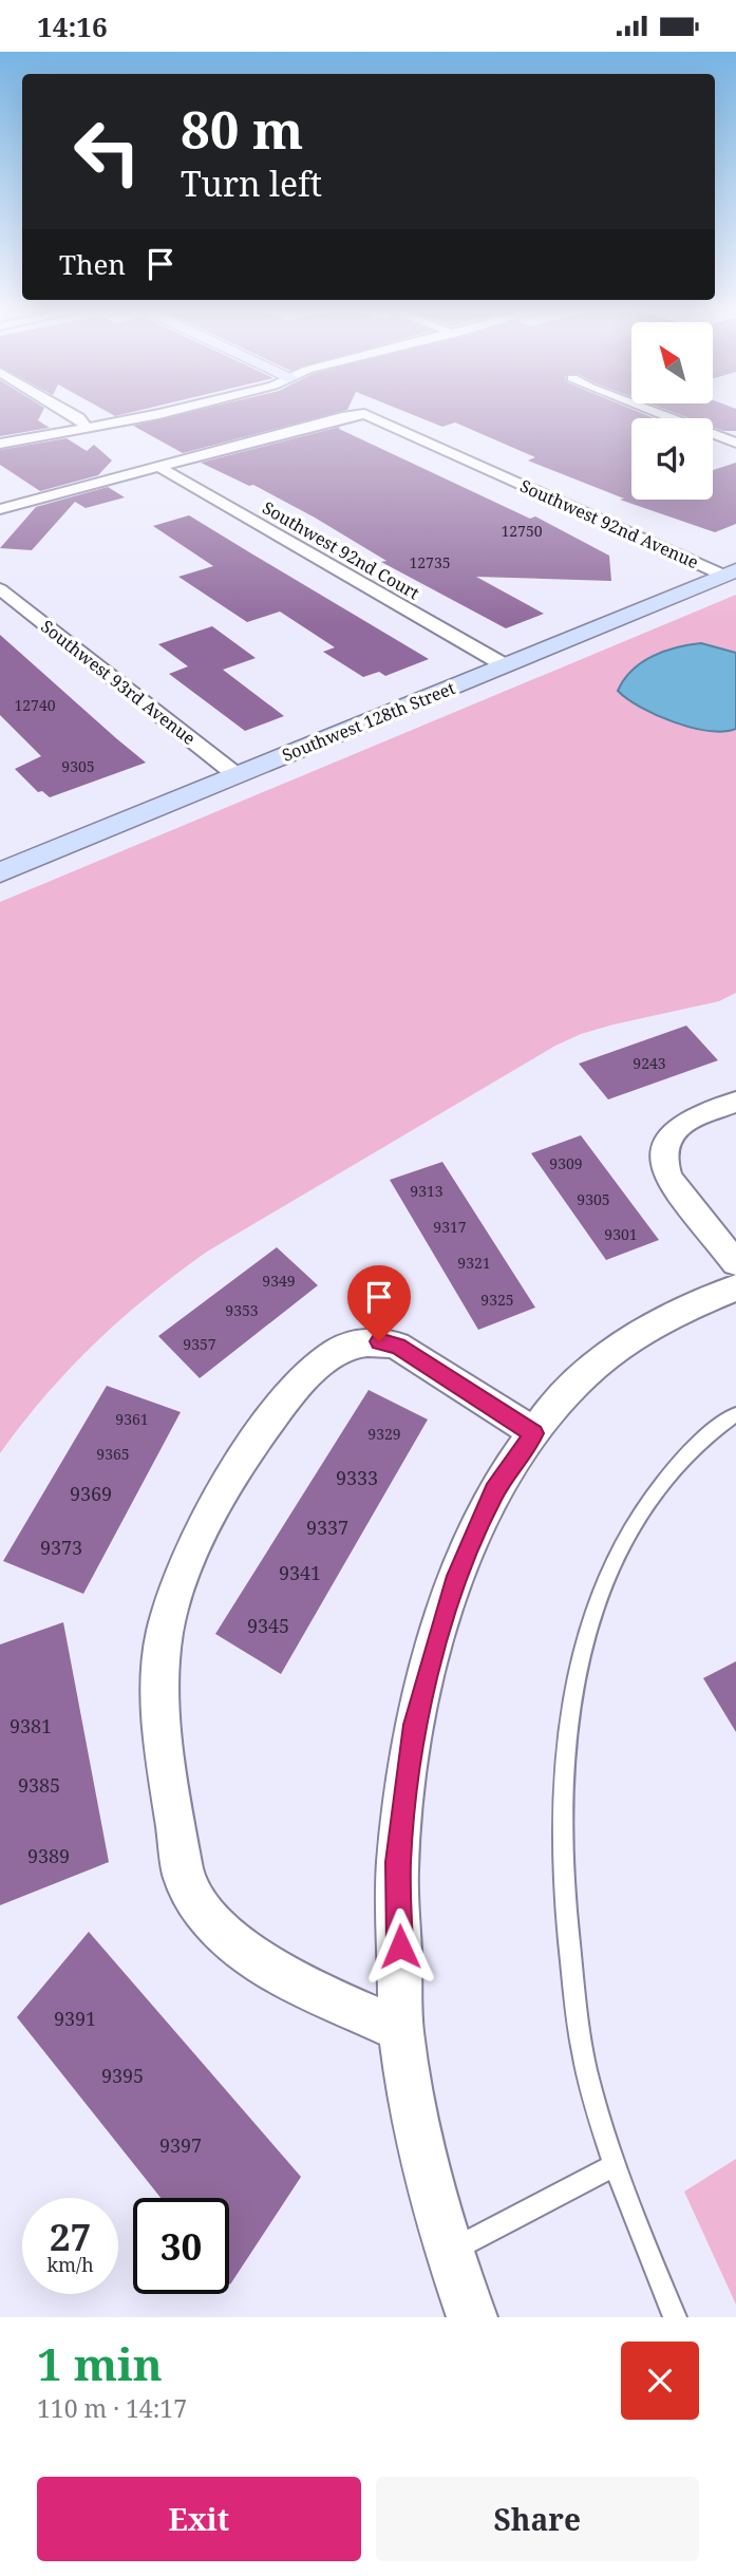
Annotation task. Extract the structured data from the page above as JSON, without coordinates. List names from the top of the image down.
{
  "streets": {
    "street": [
      "Southwest 92nd Avenue",
      "Southwest 92nd Court",
      "Southwest 93rd Avenue",
      "Southwest 128th Street"
    ]
  },
  "crossings": [
    ["Southwest 92nd Avenue", "Southwest 92nd Court"],
    ["Southwest 92nd Avenue", "Southwest 128th Street"],
    ["Southwest 92nd Court", "Southwest 128th Street"],
    ["Southwest 93rd Avenue", "Southwest 128th Street"]
  ],
  "house_numbers": [
    "12750",
    "12735",
    "12740",
    "9305",
    "9243",
    "9309",
    "9313",
    "9305",
    "9317",
    "9301",
    "9321",
    "9349",
    "9325",
    "9353",
    "9357",
    "9361",
    "9329",
    "9365",
    "9333",
    "9369",
    "9337",
    "9373",
    "9341",
    "9345",
    "9381",
    "9385",
    "9389",
    "9391",
    "9395",
    "9397"
  ],
  "north": "top left",
  "page": {
    "status": "14:16",
    "turn": ["80 m", "Turn left"],
    "then": "Then",
    "speed": "27 km/h",
    "limit": "30",
    "heading": ["1 min", "110 m · 14:17"],
    "buttons": ["Exit", "Share"]
  }
}
